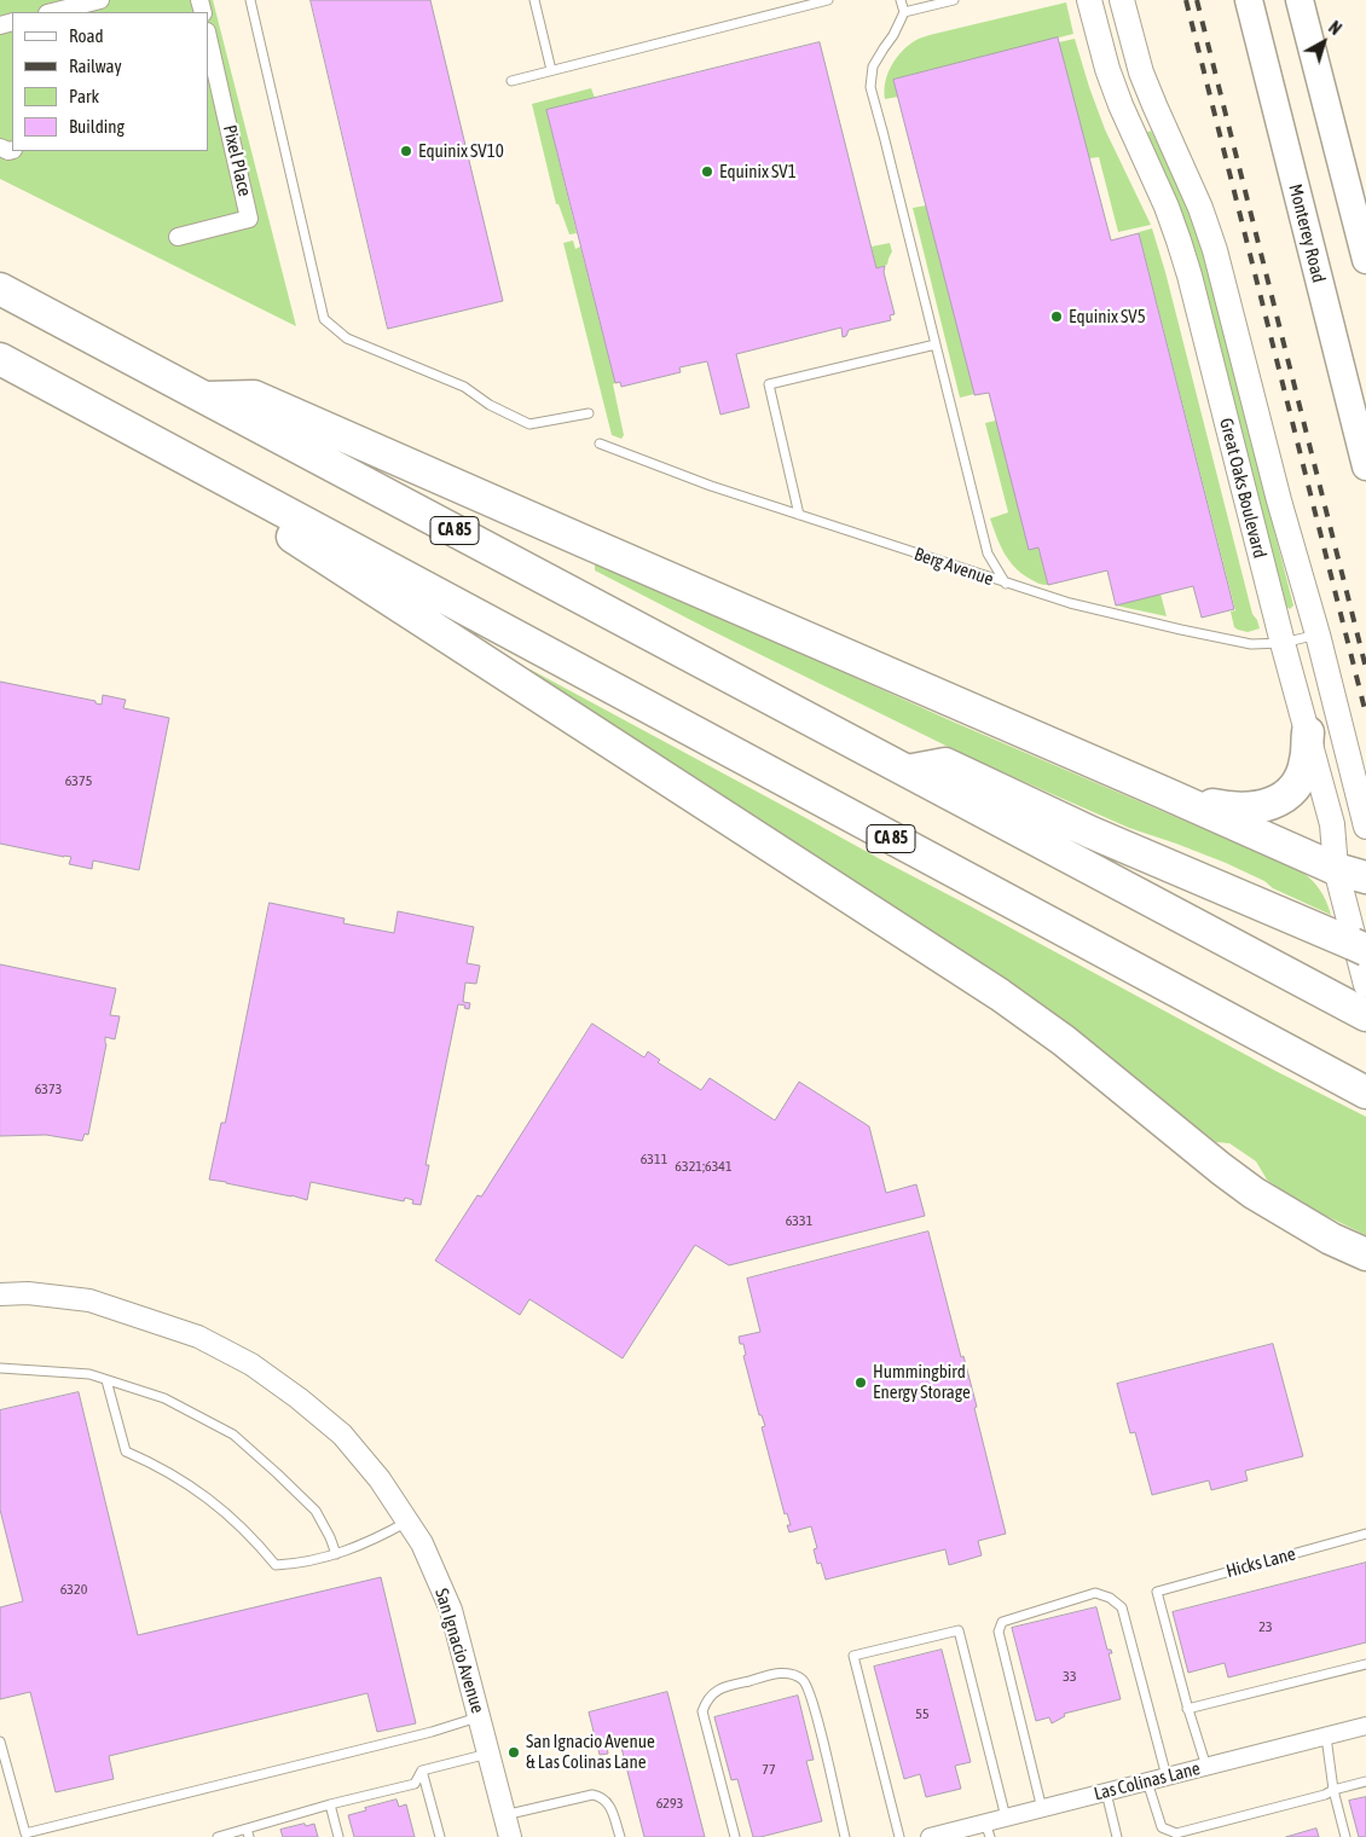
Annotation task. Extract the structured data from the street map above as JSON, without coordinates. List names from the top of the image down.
{
  "streets": {
    "highway": ["CA 85"],
    "main road": ["Monterey Road", "Great Oaks Boulevard"],
    "street": ["Pixel Place", "San Ignacio Avenue", "Las Colinas Lane"],
    "lane": ["Berg Avenue", "Hicks Lane"]
  },
  "crossings": [
    ["Great Oaks Boulevard", "Berg Avenue"]
  ],
  "places": [
    "Equinix SV10",
    "Equinix SV1",
    "Equinix SV5",
    "Hummingbird Energy Storage",
    "San Ignacio Avenue & Las Colinas Lane"
  ],
  "house_numbers": [
    "6375",
    "6373",
    "6311",
    "6321;6341",
    "6331",
    "6320",
    "23",
    "33",
    "55",
    "77",
    "6293"
  ],
  "legend": [
    "Road",
    "Railway",
    "Park",
    "Building"
  ],
  "north": "top right"
}
